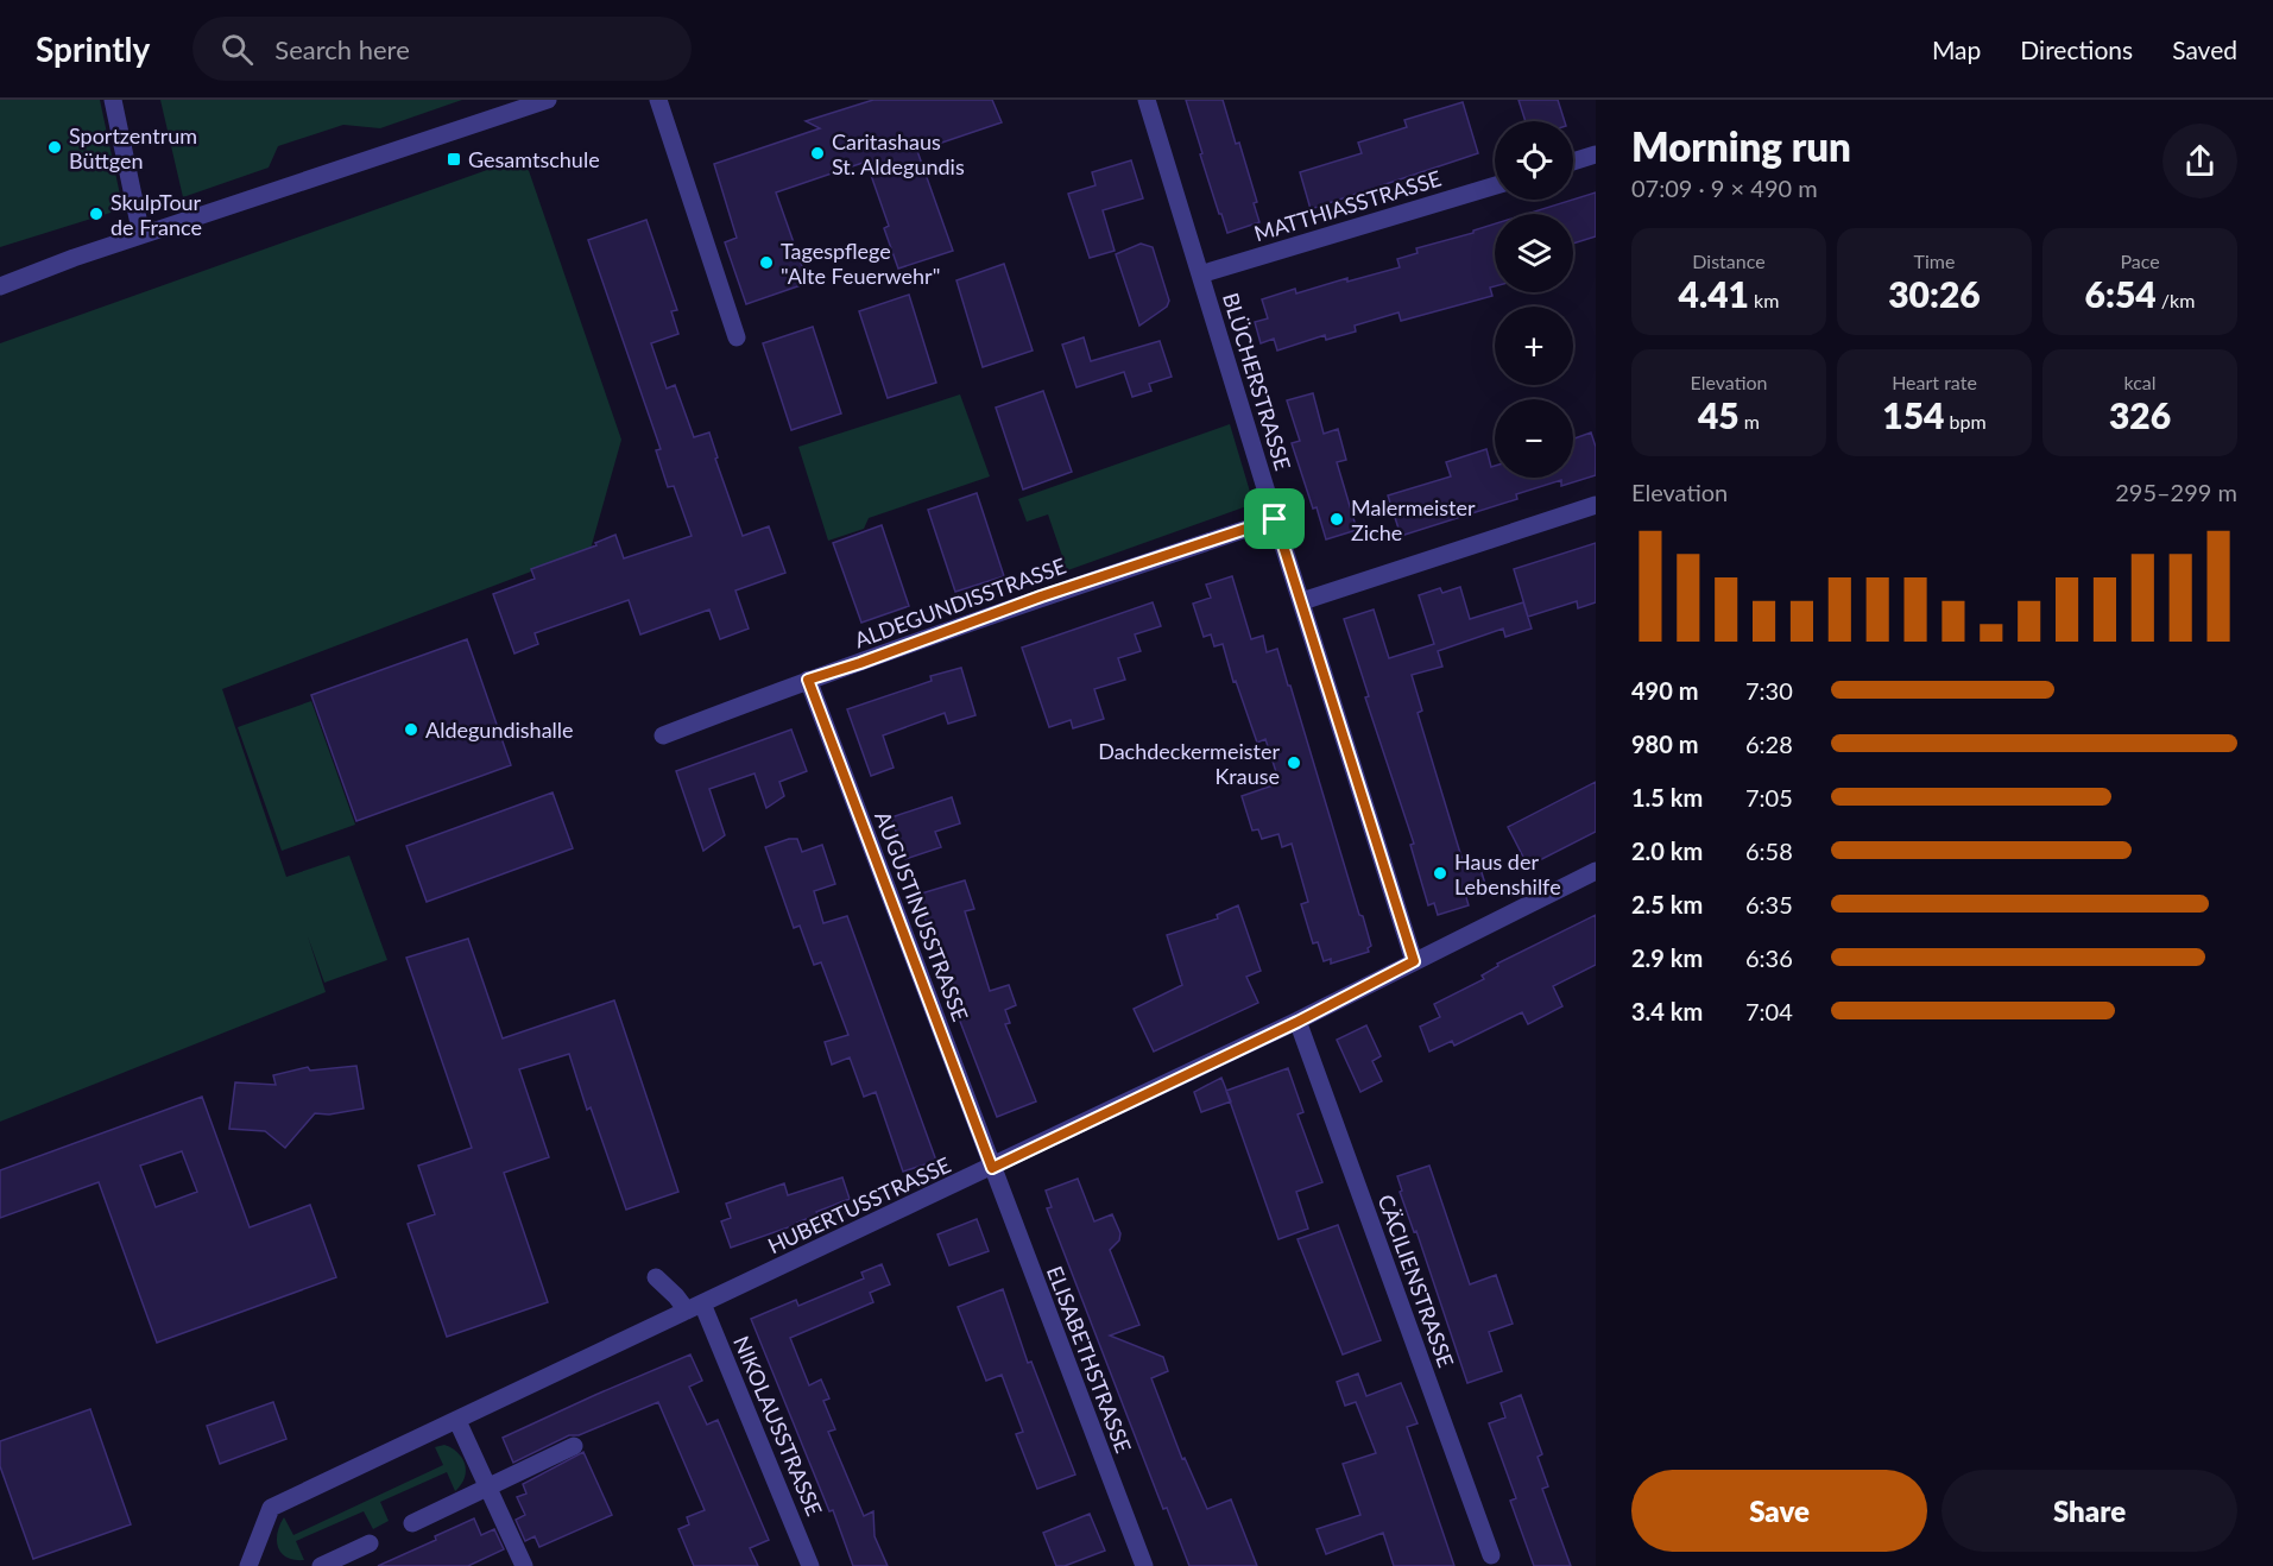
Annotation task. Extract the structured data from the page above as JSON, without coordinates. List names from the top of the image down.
{
  "streets": {
    "street": [
      "MATTHIASSTRASSE",
      "BLÜCHERSTRASSE",
      "ALDEGUNDISSTRASSE",
      "AUGUSTINUSSTRASSE",
      "HUBERTUSSTRASSE",
      "CÄCILIENSTRASSE",
      "ELISABETHSTRASSE",
      "NIKOLAUSSTRASSE"
    ]
  },
  "crossings": [
    ["MATTHIASSTRASSE", "BLÜCHERSTRASSE"],
    ["BLÜCHERSTRASSE", "ALDEGUNDISSTRASSE"],
    ["BLÜCHERSTRASSE", "HUBERTUSSTRASSE"],
    ["ALDEGUNDISSTRASSE", "AUGUSTINUSSTRASSE"],
    ["AUGUSTINUSSTRASSE", "HUBERTUSSTRASSE"],
    ["AUGUSTINUSSTRASSE", "ELISABETHSTRASSE"],
    ["HUBERTUSSTRASSE", "CÄCILIENSTRASSE"],
    ["HUBERTUSSTRASSE", "ELISABETHSTRASSE"],
    ["HUBERTUSSTRASSE", "NIKOLAUSSTRASSE"]
  ],
  "places": {
    "other": [
      "Sportzentrum Büttgen",
      "Caritashaus St. Aldegundis",
      "SkulpTour de France",
      "Tagespflege \"Alte Feuerwehr\"",
      "Malermeister Ziche",
      "Aldegundishalle",
      "Dachdeckermeister Krause",
      "Haus der Lebenshilfe"
    ],
    "transit": ["Gesamtschule"]
  },
  "page": {
    "header": "Sprintly",
    "search": "Search here",
    "nav": ["Map", "Directions", "Saved"],
    "heading": ["Morning run", "07:09 · 9 × 490 m"],
    "map_buttons": ["+", "−"],
    "stats": [
      ["Distance", "4.41 km"],
      ["Time", "30:26"],
      ["Pace", "6:54 /km"],
      ["Elevation", "45 m"],
      ["Heart rate", "154 bpm"],
      ["kcal", "326"]
    ],
    "chart": ["Elevation", "295–299 m"],
    "list": [
      {
        "name": "490 m",
        "note": "7:30"
      },
      {
        "name": "980 m",
        "note": "6:28"
      },
      {
        "name": "1.5 km",
        "note": "7:05"
      },
      {
        "name": "2.0 km",
        "note": "6:58"
      },
      {
        "name": "2.5 km",
        "note": "6:35"
      },
      {
        "name": "2.9 km",
        "note": "6:36"
      },
      {
        "name": "3.4 km",
        "note": "7:04"
      }
    ],
    "buttons": ["Save", "Share"]
  }
}
